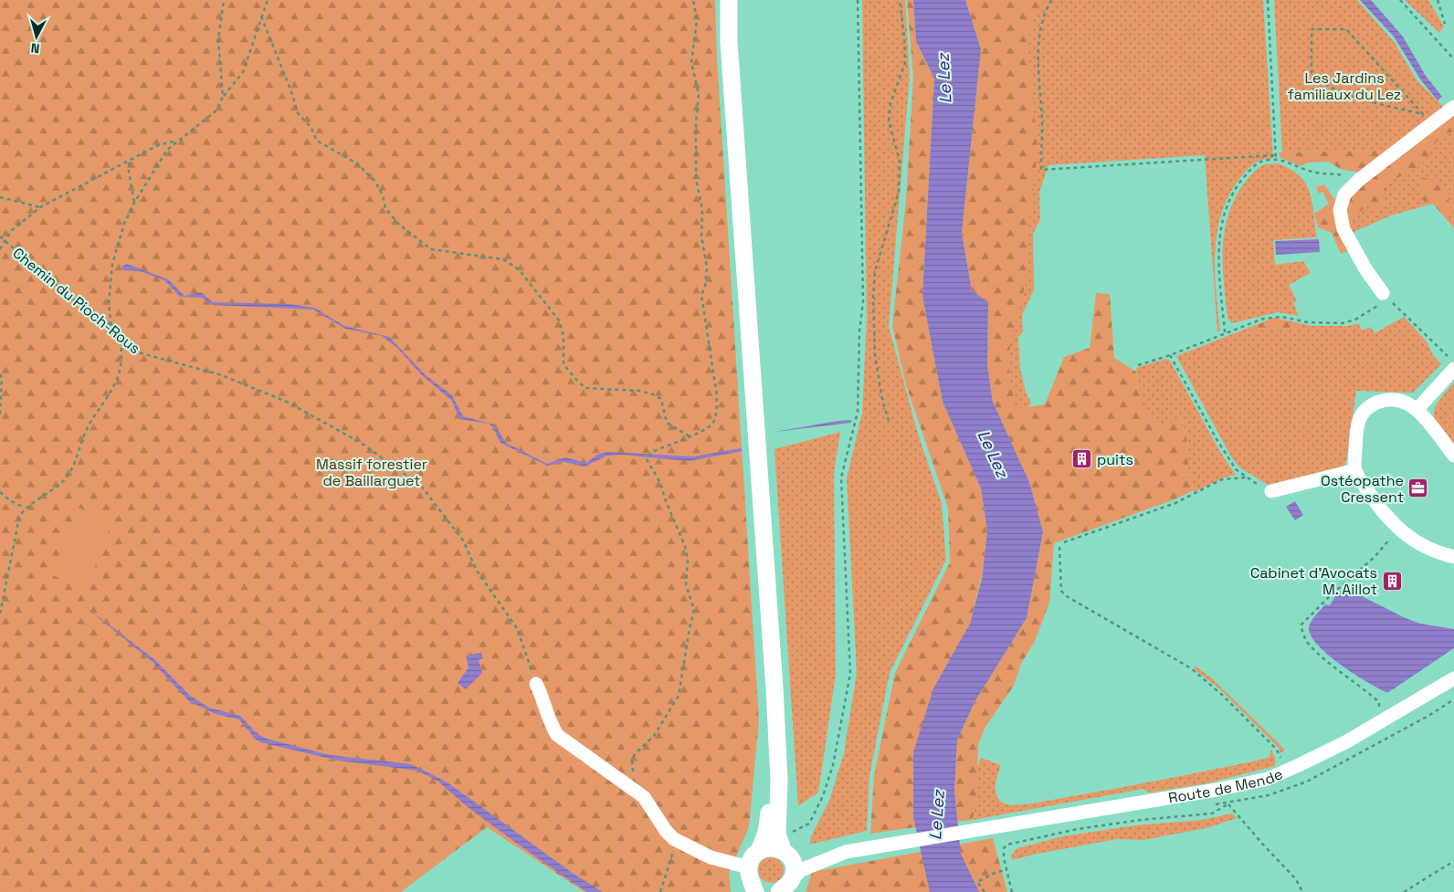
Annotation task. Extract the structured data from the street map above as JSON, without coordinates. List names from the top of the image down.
{
  "streets": {
    "street": ["Route de Mende"],
    "path": ["Chemin du Pioch-Rous"]
  },
  "water": ["Le Lez"],
  "parks": ["Les Jardins familiaux du Lez", "Massif forestier de Baillarguet"],
  "places": {
    "building": ["puits", "Cabinet d'Avocats M. Aillot"],
    "office": ["Ostéopathe Cressent"]
  },
  "north": "bottom"
}
